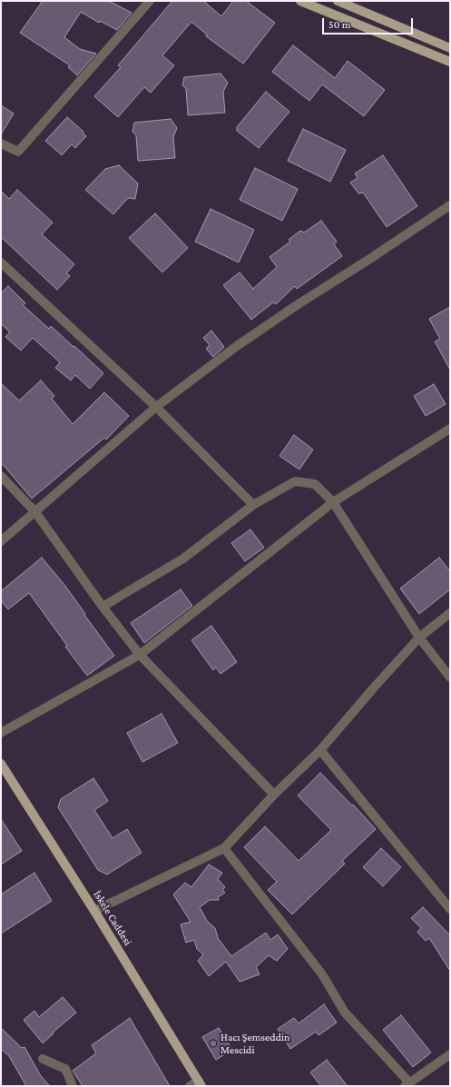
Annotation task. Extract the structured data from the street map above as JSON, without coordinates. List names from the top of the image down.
{
  "streets": {
    "main road": ["İskele Caddesi"]
  },
  "places": ["Hacı Şemseddin Mescidi"],
  "scale_bar": "50 m"
}
